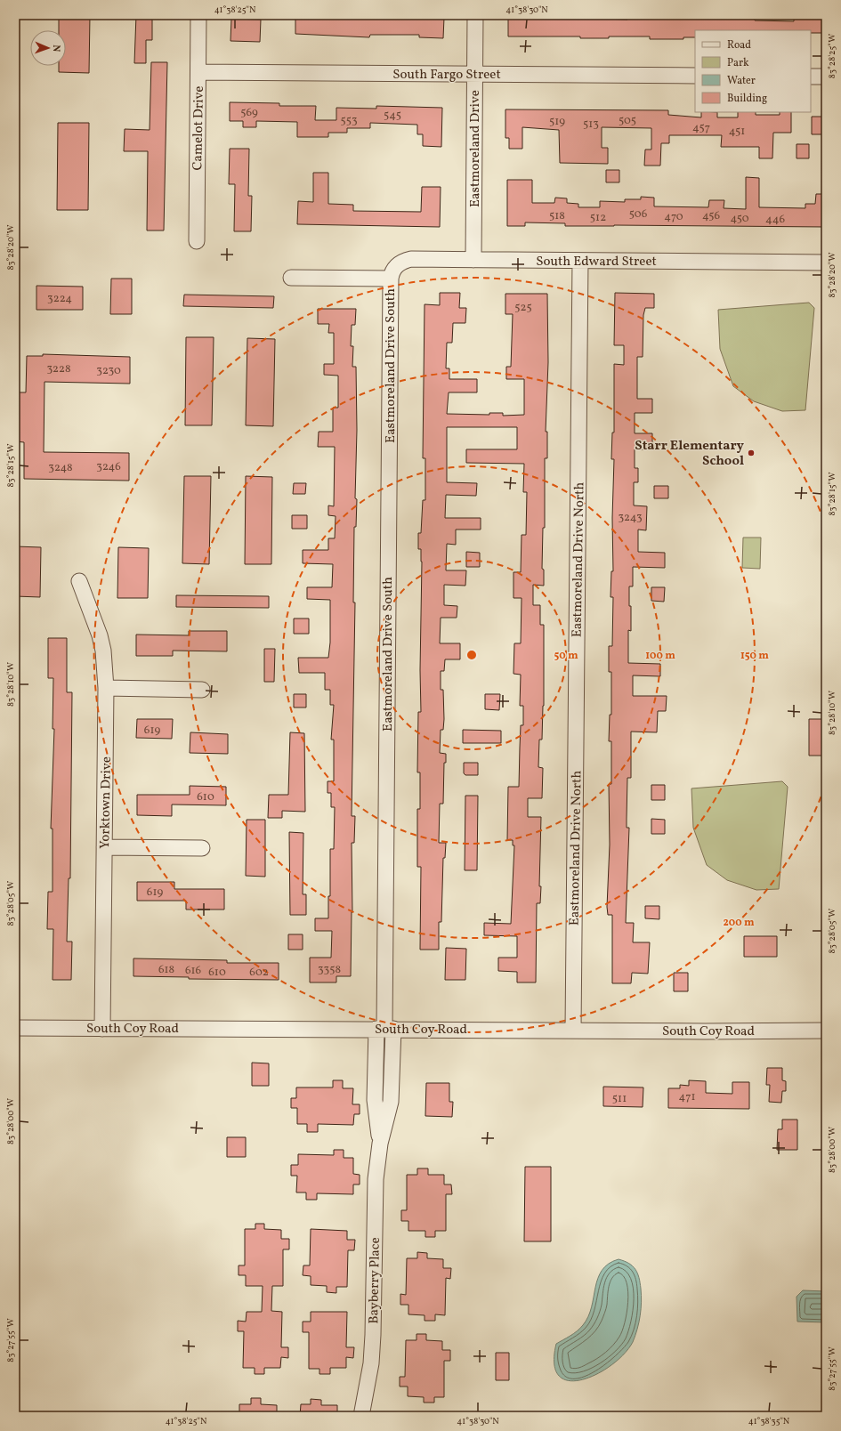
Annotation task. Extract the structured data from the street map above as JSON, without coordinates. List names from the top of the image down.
{
  "streets": {
    "street": [
      "South Fargo Street",
      "Camelot Drive",
      "Eastmoreland Drive",
      "South Edward Street",
      "Eastmoreland Drive South",
      "Eastmoreland Drive North",
      "Yorktown Drive",
      "South Coy Road",
      "Bayberry Place"
    ]
  },
  "crossings": [
    ["South Fargo Street", "Camelot Drive"],
    ["South Fargo Street", "Eastmoreland Drive"],
    ["Eastmoreland Drive", "South Edward Street"],
    ["South Edward Street", "Eastmoreland Drive South"],
    ["South Edward Street", "Eastmoreland Drive North"],
    ["Eastmoreland Drive South", "South Coy Road"],
    ["Eastmoreland Drive South", "Bayberry Place"],
    ["Eastmoreland Drive North", "South Coy Road"],
    ["Yorktown Drive", "South Coy Road"],
    ["South Coy Road", "Bayberry Place"]
  ],
  "places": ["Starr Elementary School"],
  "house_numbers": [
    "569",
    "545",
    "553",
    "505",
    "519",
    "513",
    "457",
    "451",
    "506",
    "518",
    "456",
    "470",
    "512",
    "450",
    "446",
    "3224",
    "525",
    "3228",
    "3230",
    "3246",
    "3248",
    "3243",
    "619",
    "610",
    "619",
    "618",
    "3358",
    "616",
    "610",
    "602",
    "471",
    "511"
  ],
  "legend": [
    "Road",
    "Park",
    "Water",
    "Building"
  ],
  "north": "right",
  "coordinates": [
    "41°38'25\"N",
    "41°38'30\"N",
    "83°28'25\"W",
    "83°28'20\"W",
    "83°28'15\"W",
    "83°28'10\"W",
    "83°28'05\"W",
    "83°28'00\"W",
    "83°27'55\"W",
    "41°38'35\"N"
  ],
  "rings": [
    "50 m",
    "100 m",
    "150 m",
    "200 m"
  ]
}
